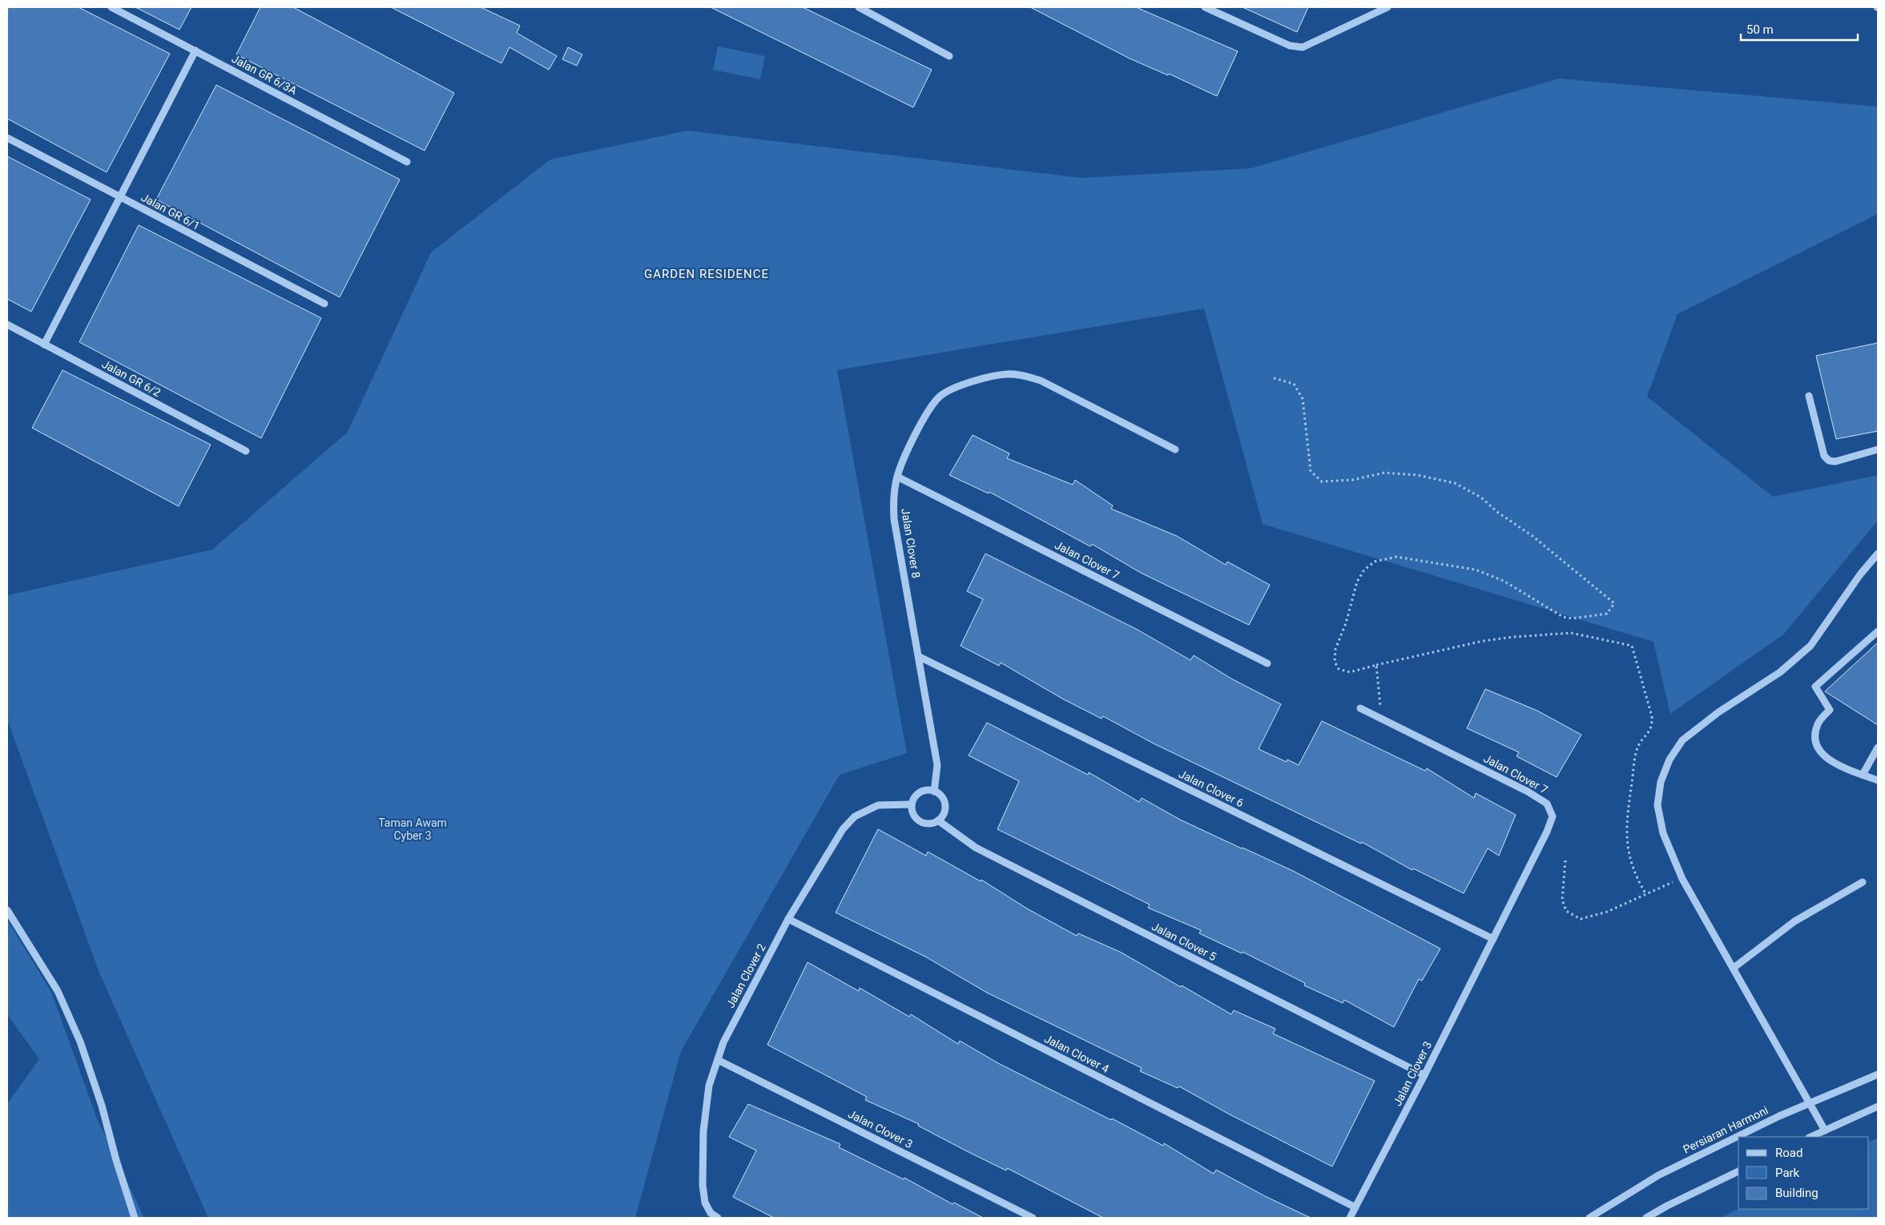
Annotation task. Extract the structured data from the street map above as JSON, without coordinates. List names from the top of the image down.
{
  "streets": {
    "street": [
      "Jalan GR 6/3A",
      "Jalan GR 6/1",
      "Jalan GR 6/2",
      "Jalan Clover 8",
      "Jalan Clover 7",
      "Jalan Clover 6",
      "Jalan Clover 5",
      "Jalan Clover 2",
      "Jalan Clover 4",
      "Jalan Clover 3",
      "Persiaran Harmoni"
    ]
  },
  "crossings": [
    ["Jalan Clover 8", "Jalan Clover 7"],
    ["Jalan Clover 8", "Jalan Clover 6"],
    ["Jalan Clover 8", "Jalan Clover 5"],
    ["Jalan Clover 8", "Jalan Clover 2"],
    ["Jalan Clover 7", "Jalan Clover 6"],
    ["Jalan Clover 7", "Jalan Clover 3"],
    ["Jalan Clover 6", "Jalan Clover 3"],
    ["Jalan Clover 5", "Jalan Clover 2"],
    ["Jalan Clover 5", "Jalan Clover 3"],
    ["Jalan Clover 2", "Jalan Clover 4"],
    ["Jalan Clover 2", "Jalan Clover 3"],
    ["Jalan Clover 4", "Jalan Clover 3"]
  ],
  "districts": ["GARDEN RESIDENCE"],
  "parks": ["Taman Awam Cyber 3"],
  "legend": ["Road", "Park", "Building"],
  "scale_bar": "50 m"
}
